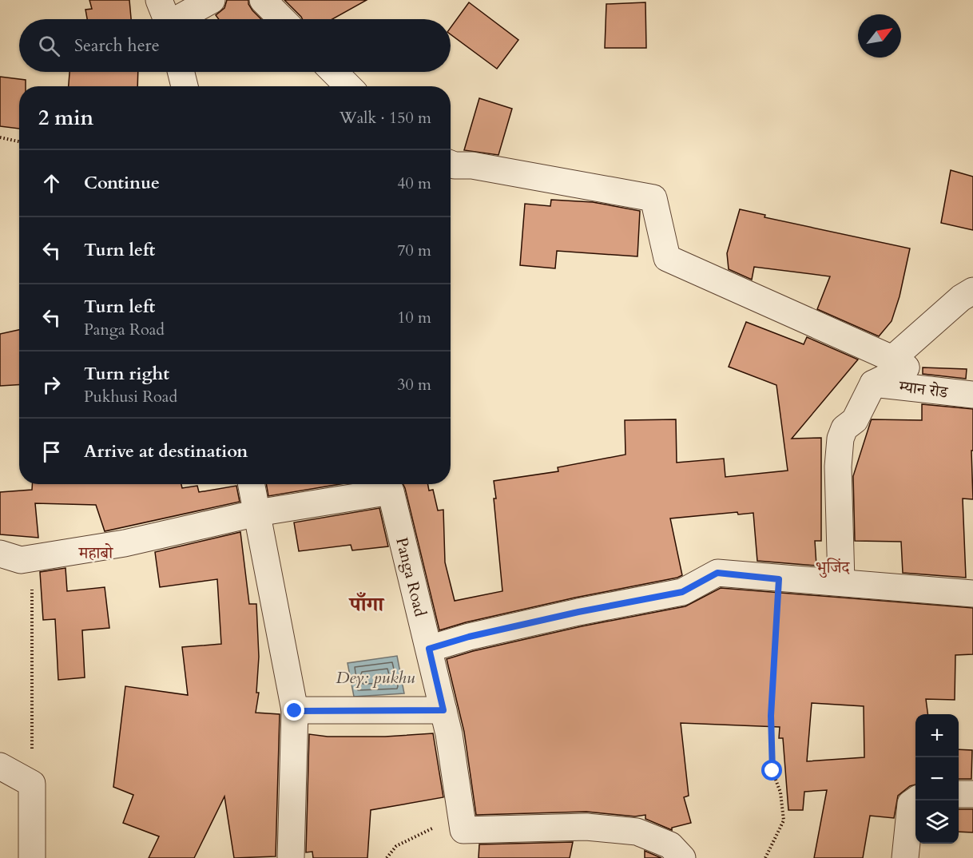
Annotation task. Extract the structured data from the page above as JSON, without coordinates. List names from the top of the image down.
{
  "streets": {
    "street": ["म्यान रोड", "Panga Road"]
  },
  "districts": ["महाबो", "भुजिंद", "पाँगा"],
  "water": ["Dey: pukhu"],
  "north": "top right",
  "page": {
    "search": "Search here",
    "heading": ["2 min", "Walk · 150 m"],
    "list": [
      ["Continue", "40 m"],
      ["Turn left", "70 m"],
      ["Turn left", "Panga Road", "10 m"],
      ["Turn right", "Pukhusi Road", "30 m"],
      "Arrive at destination"
    ],
    "map_buttons": ["+", "−"]
  }
}
